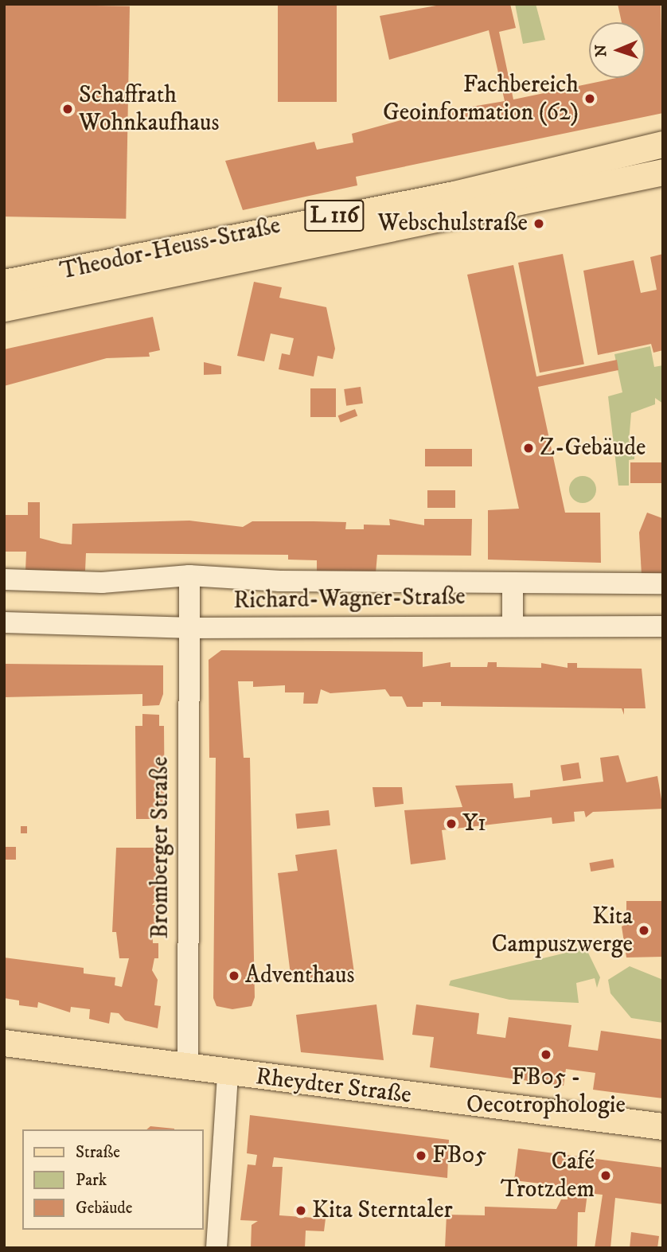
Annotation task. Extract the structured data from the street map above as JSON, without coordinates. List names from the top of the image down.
{
  "streets": {
    "main road": ["L 116", "Theodor-Heuss-Straße", "Rheydter Straße"],
    "street": ["Richard-Wagner-Straße", "Bromberger Straße"]
  },
  "crossings": [
    ["Richard-Wagner-Straße", "Bromberger Straße"],
    ["Bromberger Straße", "Rheydter Straße"]
  ],
  "places": [
    "Fachbereich Geoinformation (62)",
    "Schaffrath Wohnkaufhaus",
    "Webschulstraße",
    "Z-Gebäude",
    "Y1",
    "Kita Campuszwerge",
    "Adventhaus",
    "FB05 - Oecotrophologie",
    "FB05",
    "Café Trotzdem",
    "Kita Sterntaler"
  ],
  "legend": ["Straße", "Park", "Gebäude"],
  "north": "left"
}
